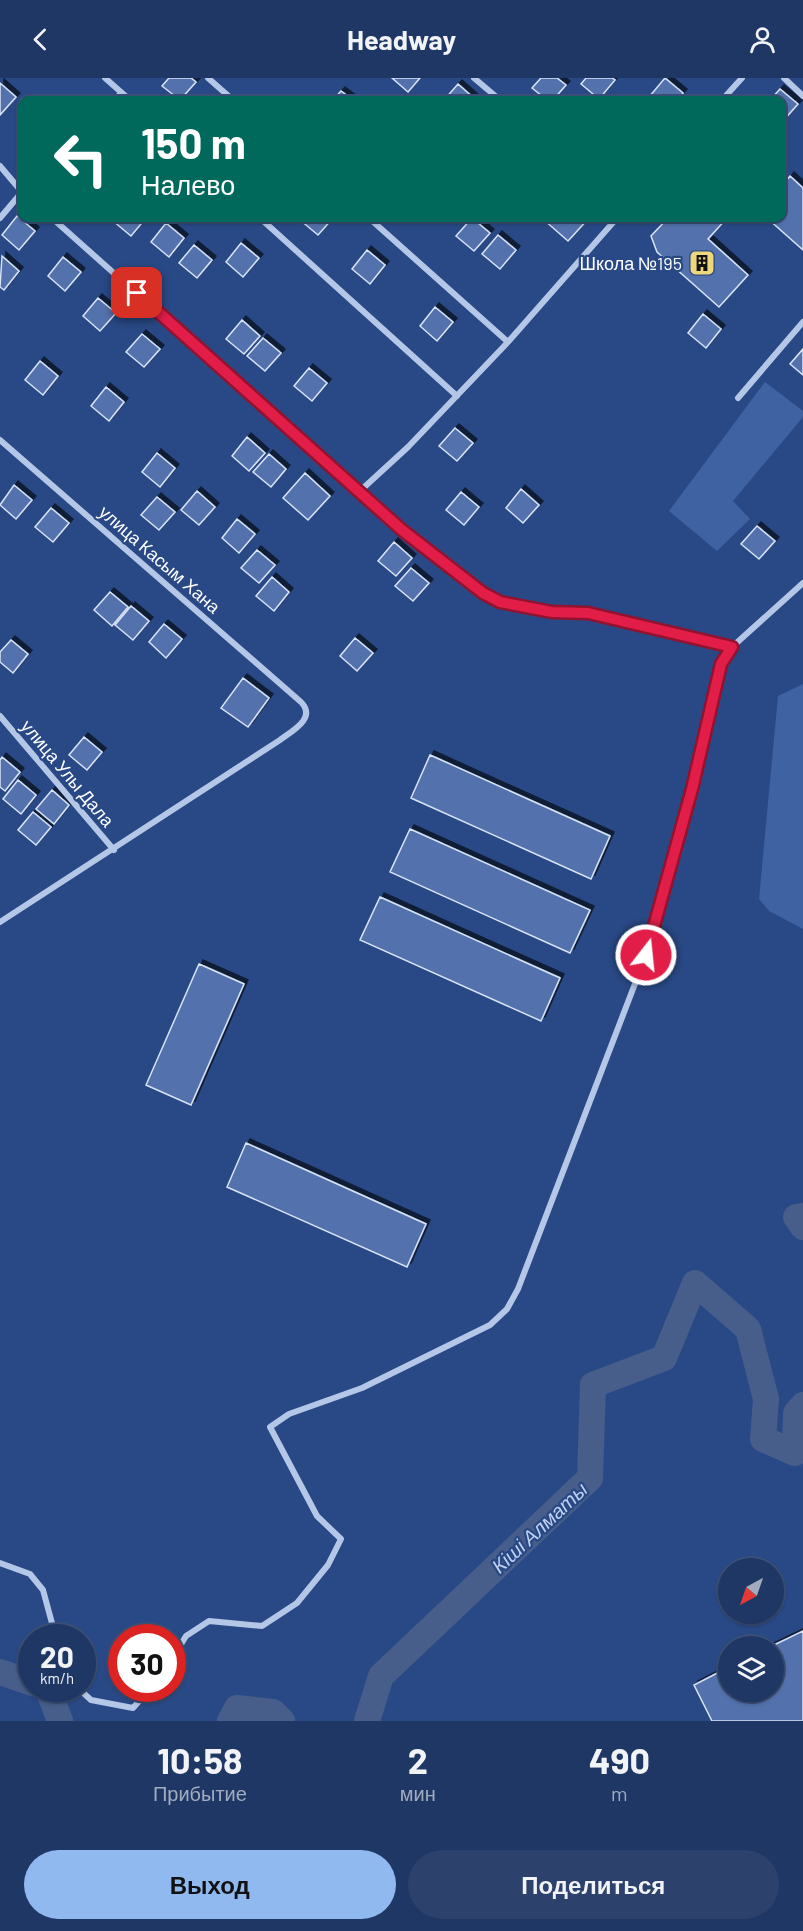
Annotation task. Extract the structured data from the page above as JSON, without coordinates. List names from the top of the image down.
{
  "streets": {
    "street": ["улица Касым Хана", "улица Улы Дала"]
  },
  "crossings": [
    ["улица Касым Хана", "улица Улы Дала"]
  ],
  "water": ["Кіші Алматы"],
  "places": {
    "building": ["Школа №195"]
  },
  "north": "bottom left",
  "page": {
    "header": "Headway",
    "turn": ["150 m", "Налево"],
    "speed": "20 km/h",
    "limit": "30",
    "eta": [
      "10:58",
      "Прибытие",
      "2",
      "мин",
      "490",
      "m"
    ],
    "buttons": ["Выход", "Поделиться"]
  }
}
